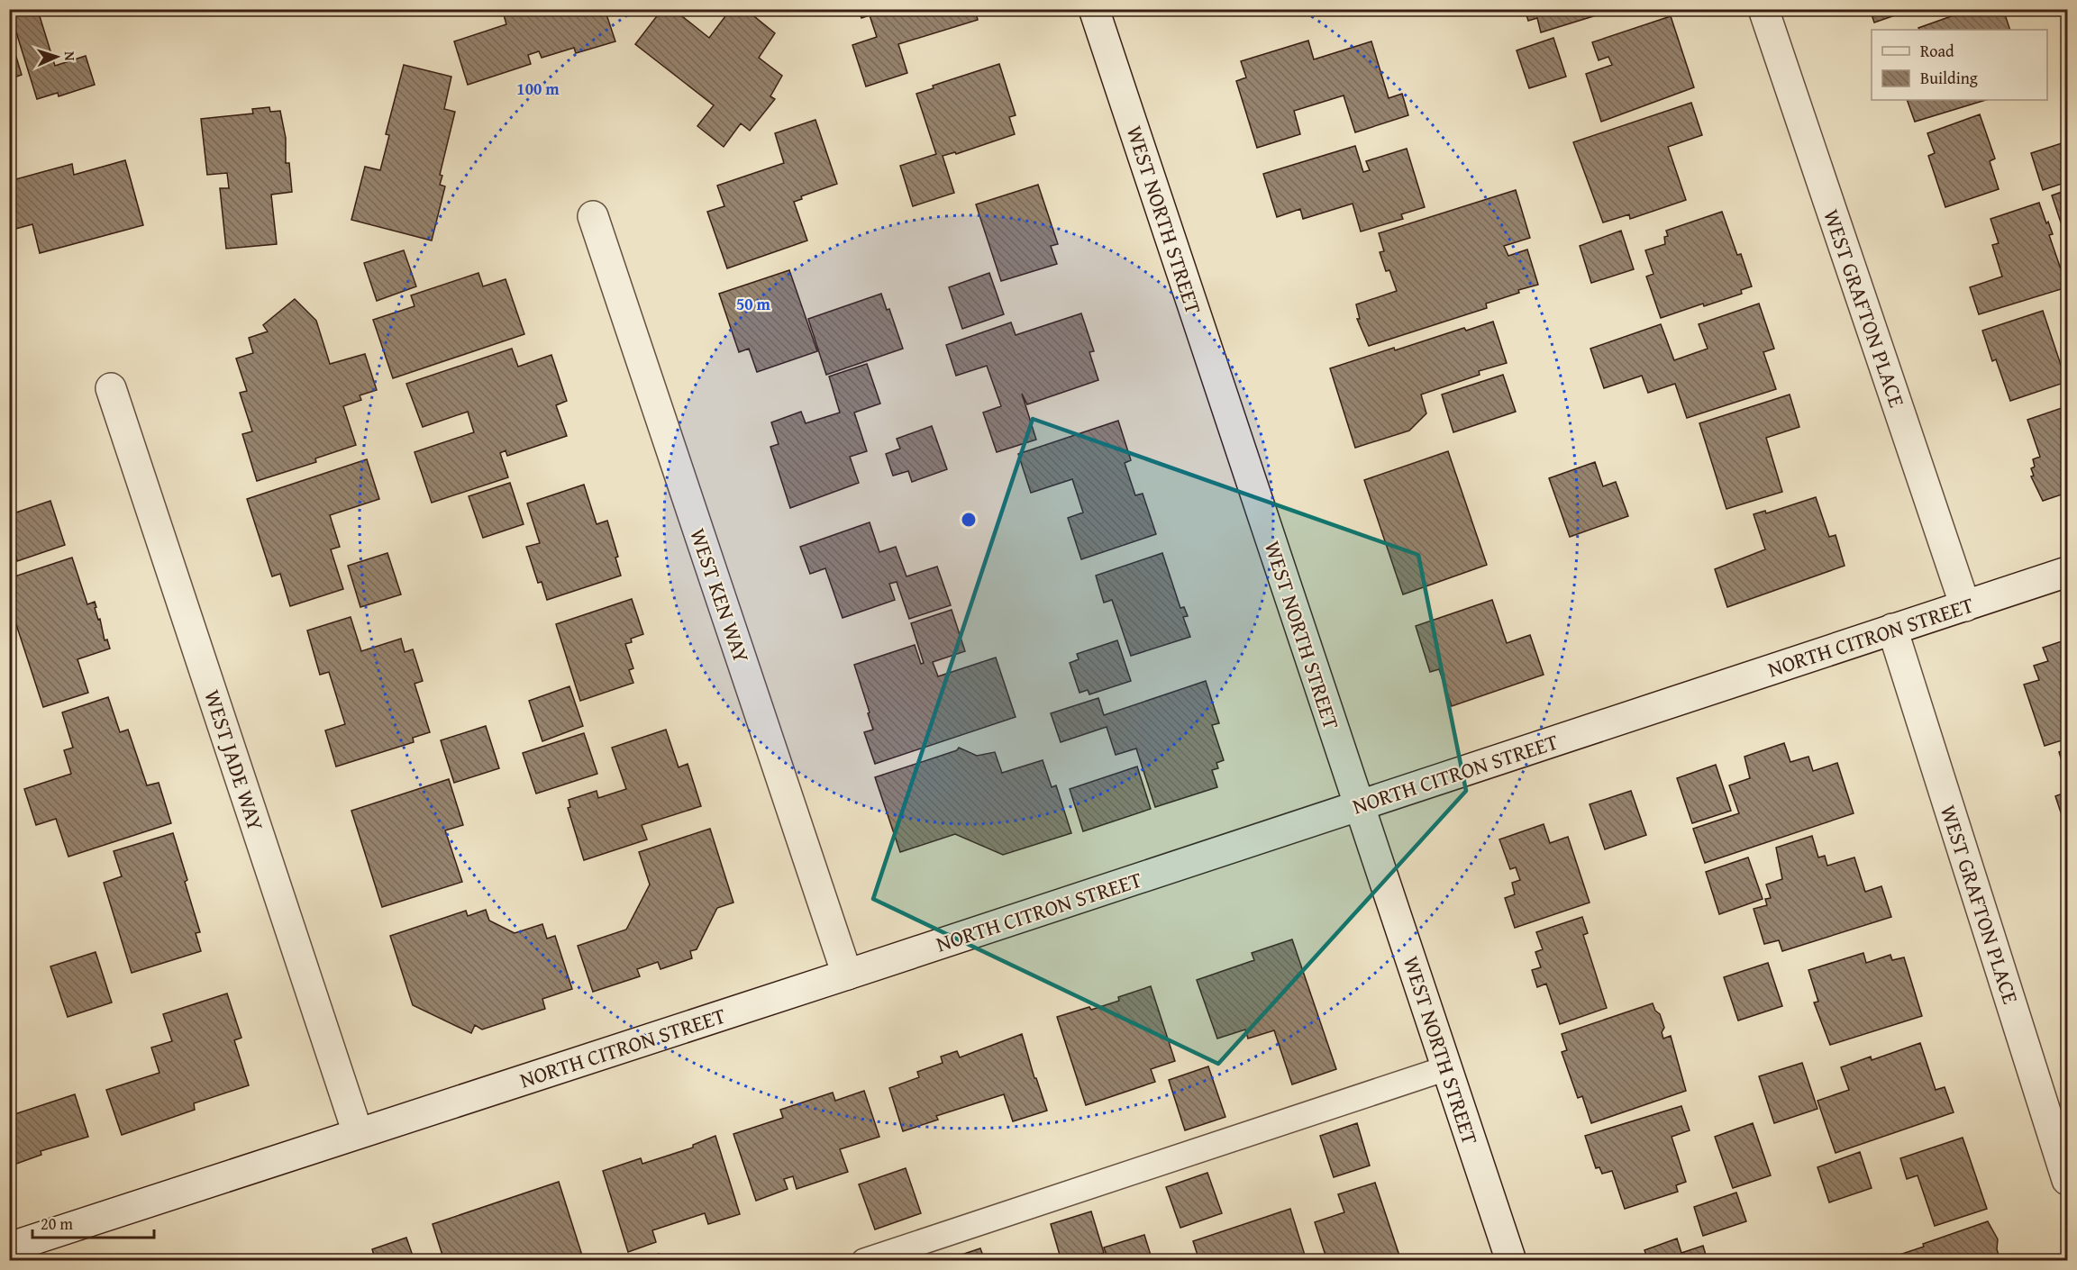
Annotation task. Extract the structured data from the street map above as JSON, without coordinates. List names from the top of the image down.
{
  "streets": {
    "street": [
      "WEST NORTH STREET",
      "WEST GRAFTON PLACE",
      "WEST KEN WAY",
      "NORTH CITRON STREET",
      "WEST JADE WAY"
    ]
  },
  "crossings": [
    ["WEST NORTH STREET", "NORTH CITRON STREET"],
    ["WEST GRAFTON PLACE", "NORTH CITRON STREET"],
    ["WEST KEN WAY", "NORTH CITRON STREET"],
    ["NORTH CITRON STREET", "WEST JADE WAY"]
  ],
  "legend": ["Road", "Building"],
  "scale_bar": "20 m",
  "north": "right",
  "rings": ["100 m", "50 m"]
}
